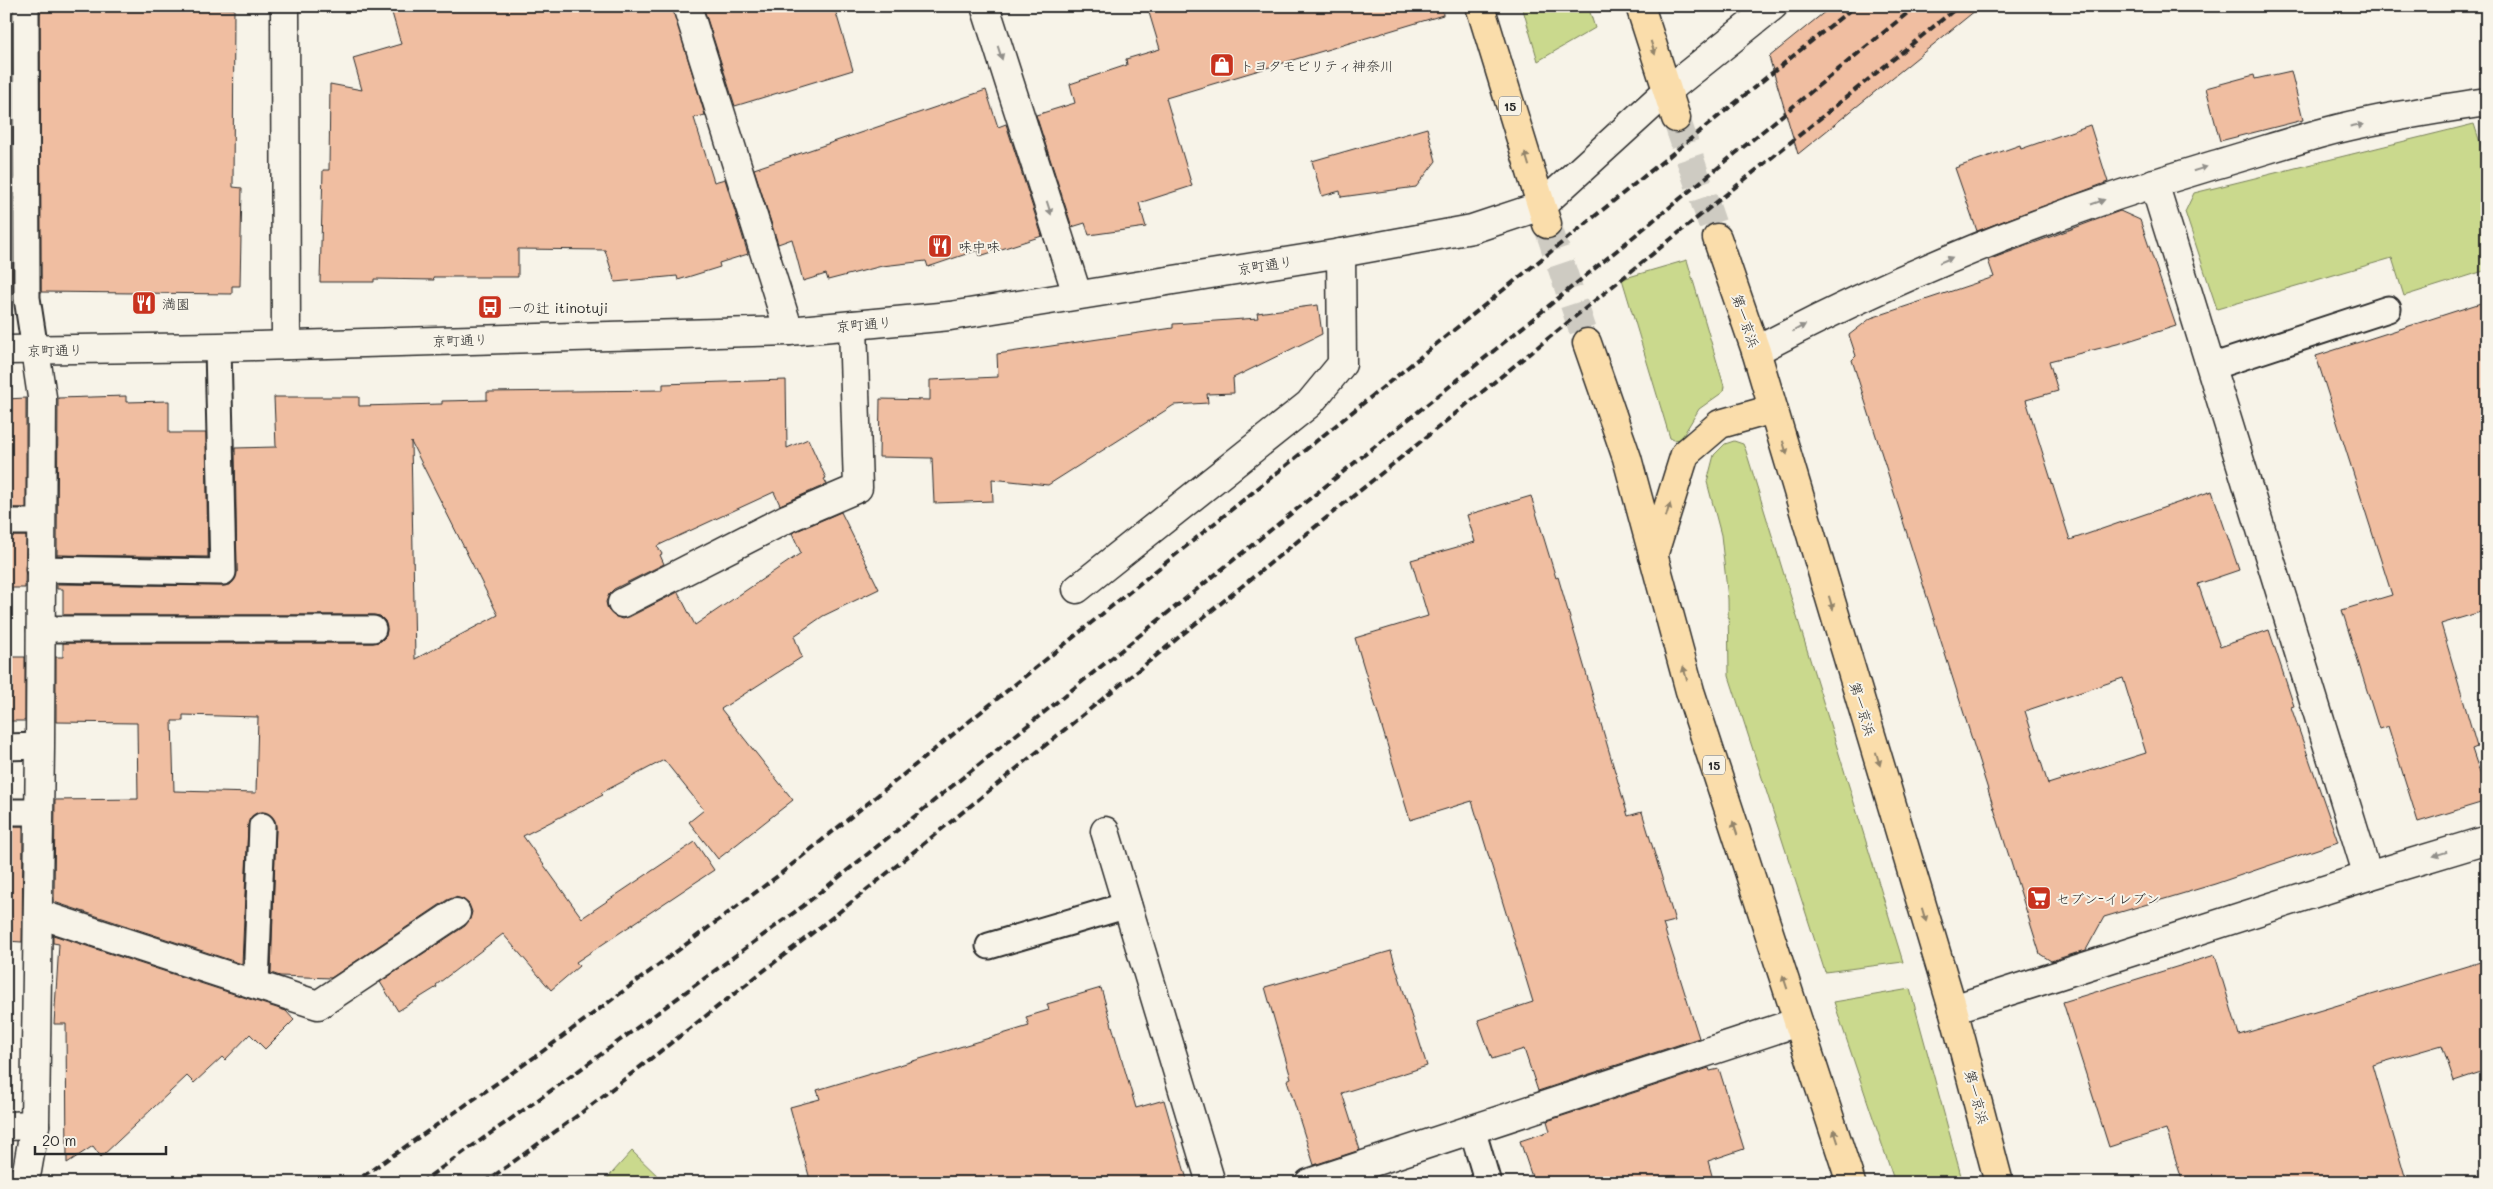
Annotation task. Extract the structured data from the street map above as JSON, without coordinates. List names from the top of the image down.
{
  "streets": {
    "highway": ["15", "第一京浜"],
    "street": ["京町通り"]
  },
  "crossings": [
    ["15", "京町通り"]
  ],
  "places": {
    "shop": ["トヨタモビリティ神奈川"],
    "restaurant": ["味中味", "満園"],
    "bus stop": ["一の辻 itinotuji"],
    "supermarket": ["セブン-イレブン"]
  },
  "scale_bar": "20 m"
}
